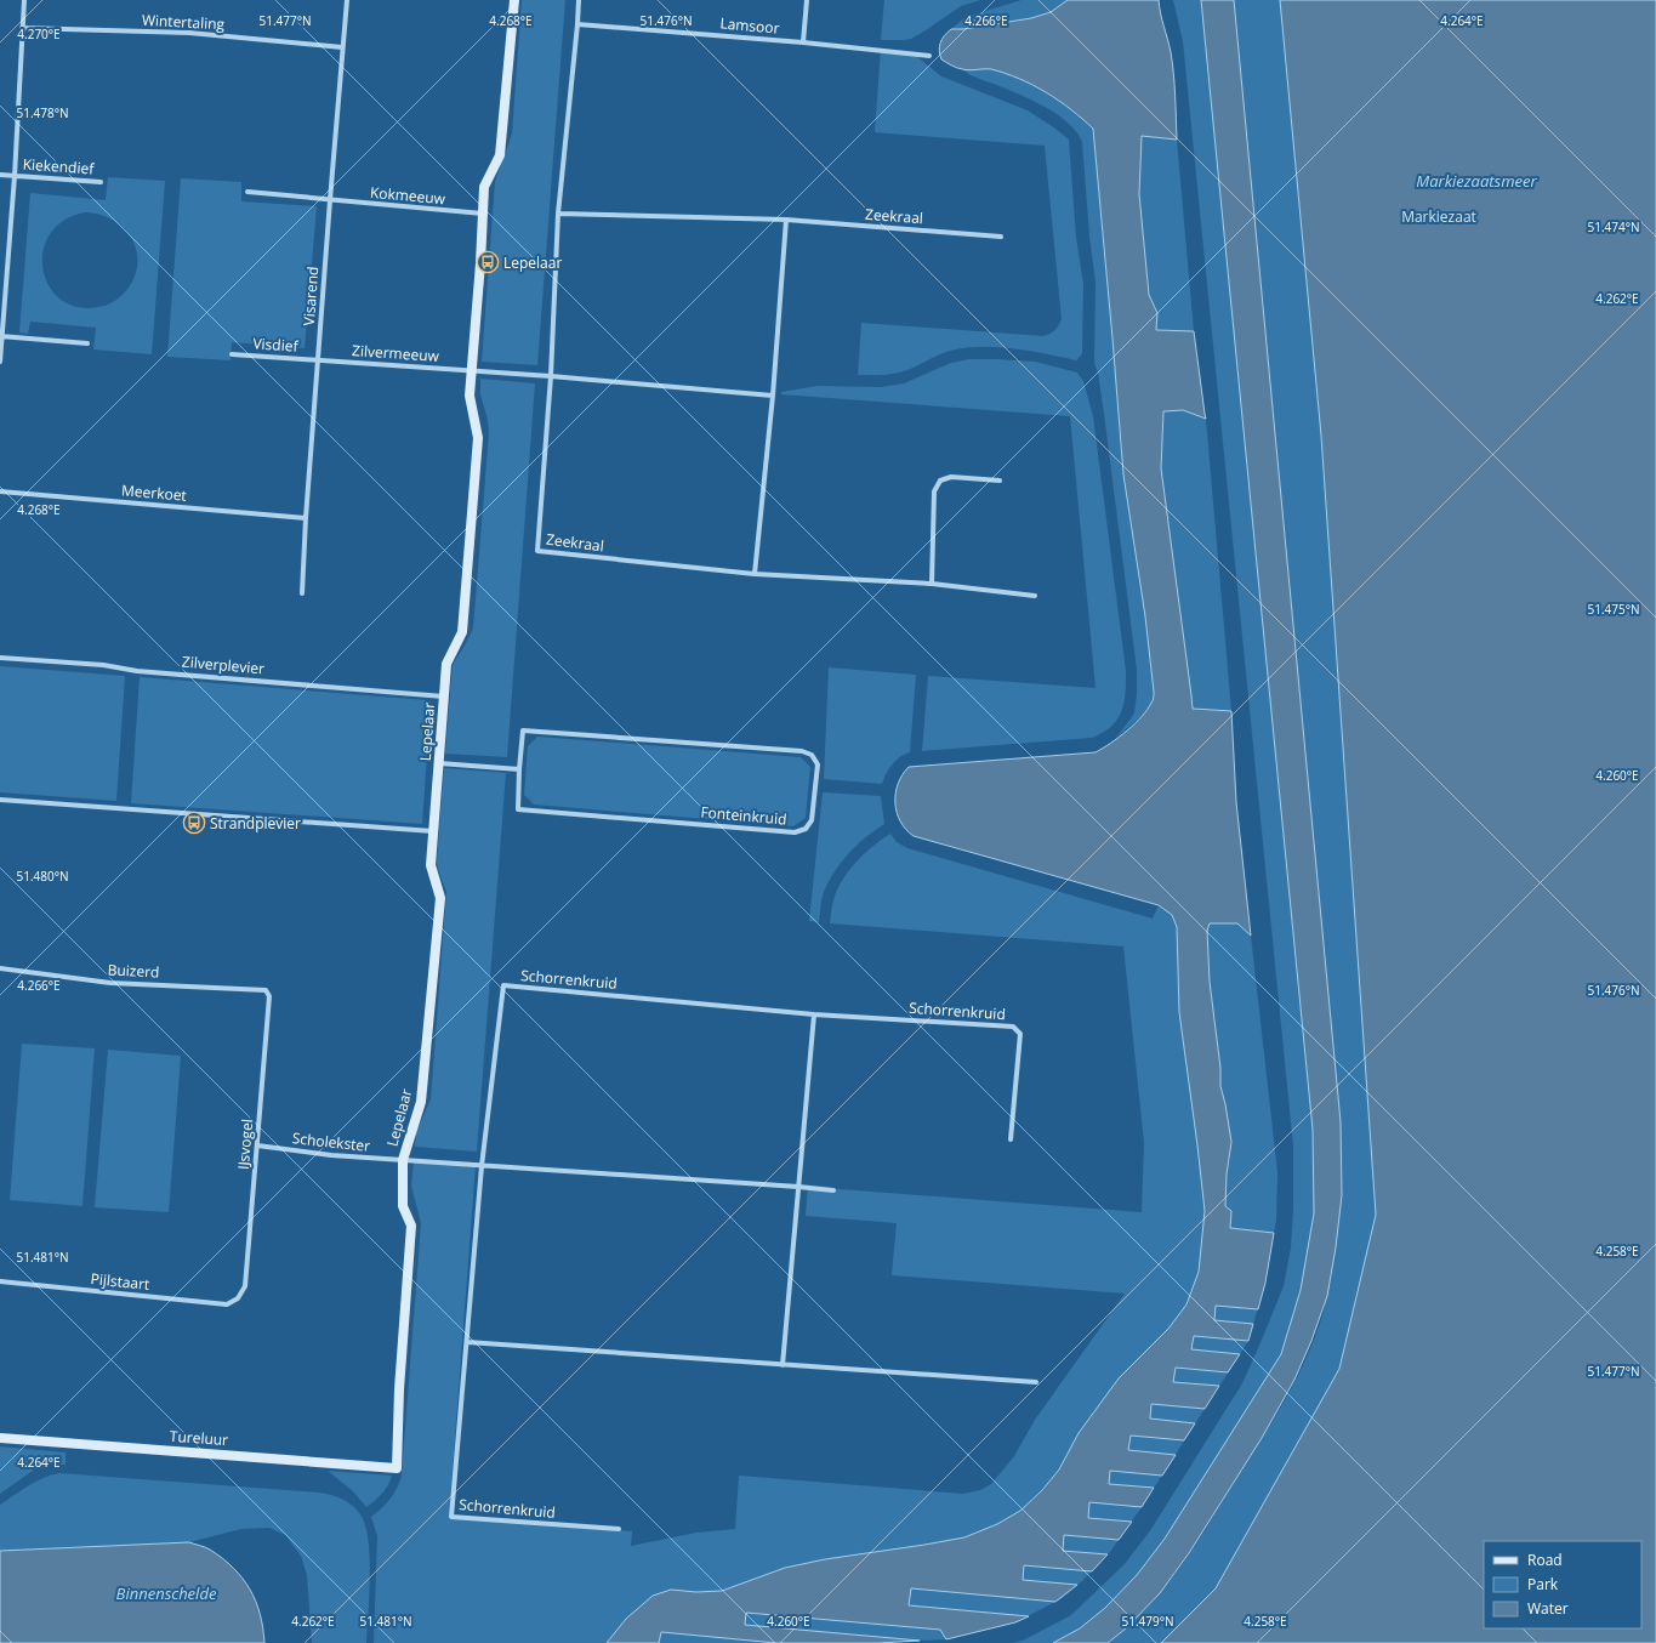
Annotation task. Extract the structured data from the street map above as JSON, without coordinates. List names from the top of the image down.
{
  "streets": {
    "street": [
      "Wintertaling",
      "Lamsoor",
      "Kiekendief",
      "Kokmeeuw",
      "Zeekraal",
      "Visarend",
      "Visdief",
      "Zilvermeeuw",
      "Meerkoet",
      "Zilverplevier",
      "Lepelaar",
      "Fonteinkruid",
      "Buizerd",
      "Schorrenkruid",
      "Scholekster",
      "IJsvogel",
      "Pijlstaart",
      "Tureluur"
    ]
  },
  "crossings": [
    ["Wintertaling", "Visarend"],
    ["Kokmeeuw", "Visarend"],
    ["Kokmeeuw", "Lepelaar"],
    ["Visarend", "Visdief"],
    ["Visarend", "Zilvermeeuw"],
    ["Visarend", "Meerkoet"],
    ["Visdief", "Zilvermeeuw"],
    ["Zilvermeeuw", "Lepelaar"],
    ["Zilverplevier", "Lepelaar"],
    ["Lepelaar", "Scholekster"],
    ["Lepelaar", "Tureluur"],
    ["Buizerd", "IJsvogel"],
    ["Scholekster", "IJsvogel"],
    ["IJsvogel", "Pijlstaart"]
  ],
  "water": ["Markiezaatsmeer", "Binnenschelde"],
  "parks": ["Markiezaat"],
  "places": {
    "bus stop": ["Lepelaar", "Strandplevier"]
  },
  "legend": ["Road", "Park", "Water"],
  "coordinates": [
    "51.477°N",
    "4.268°E",
    "51.476°N",
    "4.266°E",
    "4.264°E",
    "4.270°E",
    "51.478°N",
    "51.474°N",
    "4.262°E",
    "51.475°N",
    "4.260°E",
    "51.480°N",
    "4.258°E",
    "51.481°N",
    "51.479°N"
  ]
}
